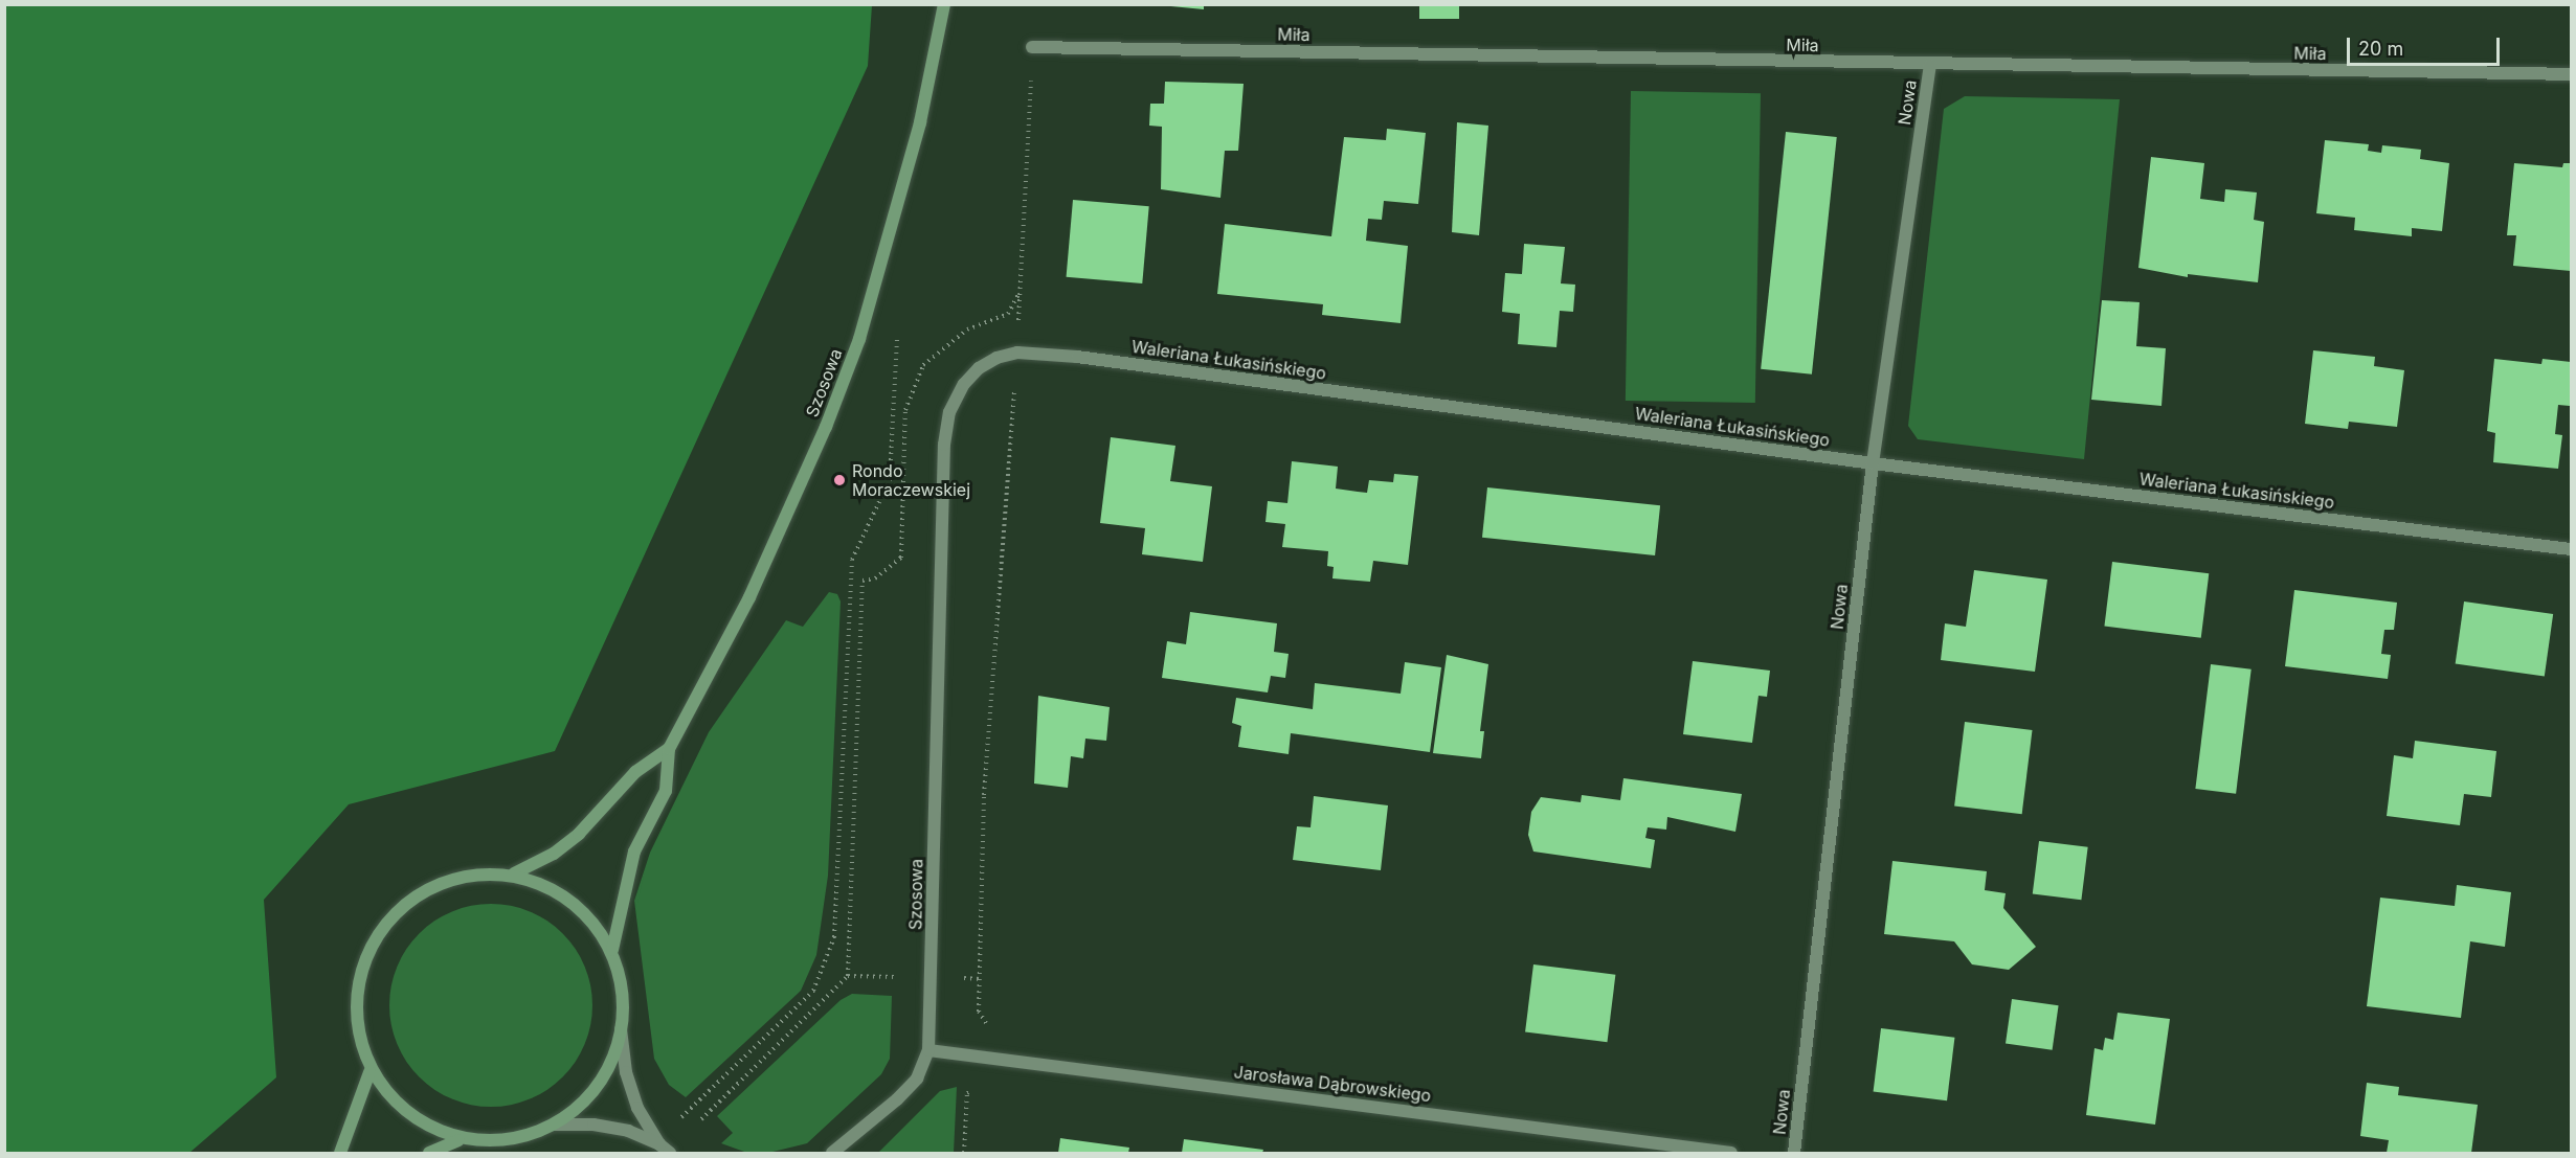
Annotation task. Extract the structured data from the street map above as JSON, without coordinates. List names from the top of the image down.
{
  "streets": {
    "main road": ["Szosowa"],
    "street": [
      "Miła",
      "Nowa",
      "Waleriana Łukasińskiego",
      "Jarosława Dąbrowskiego"
    ]
  },
  "crossings": [
    ["Miła", "Nowa"],
    ["Nowa", "Waleriana Łukasińskiego"],
    ["Waleriana Łukasińskiego", "Szosowa"],
    ["Szosowa", "Jarosława Dąbrowskiego"]
  ],
  "places": ["Rondo Moraczewskiej"],
  "scale_bar": "20 m"
}
